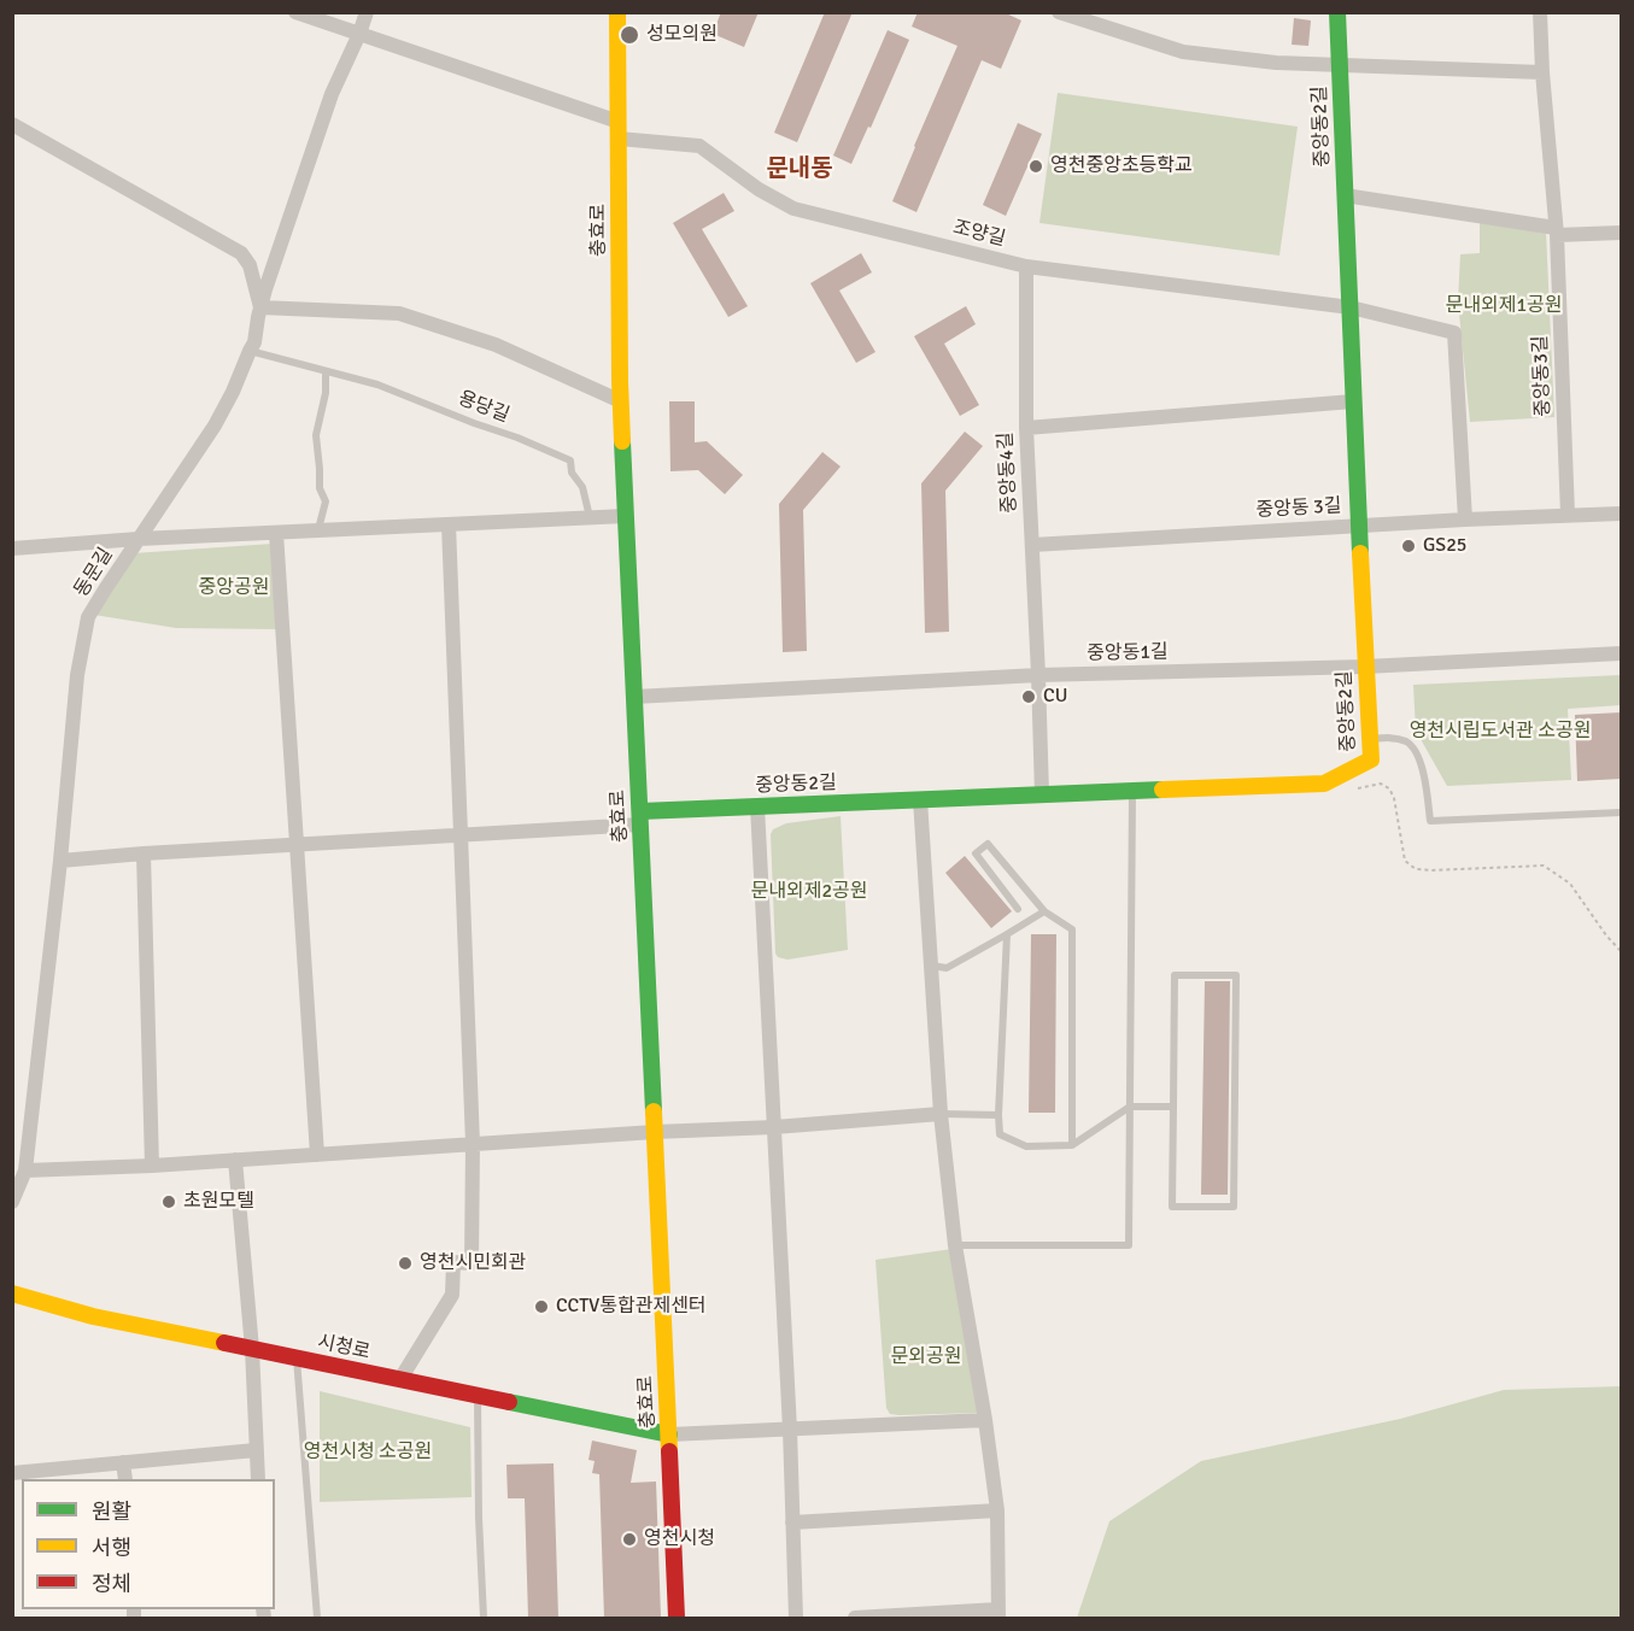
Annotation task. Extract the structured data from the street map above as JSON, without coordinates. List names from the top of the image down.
{
  "streets": {
    "street": [
      "중앙동2길",
      "충효로",
      "조양길",
      "중앙동3길",
      "중앙동4길",
      "중앙동 3길",
      "동문길",
      "중앙동1길",
      "시청로"
    ],
    "lane": ["용당길"]
  },
  "crossings": [
    ["중앙동2길", "충효로"],
    ["중앙동2길", "조양길"],
    ["중앙동2길", "중앙동4길"],
    ["중앙동2길", "중앙동 3길"],
    ["중앙동2길", "중앙동1길"],
    ["충효로", "조양길"],
    ["충효로", "중앙동1길"],
    ["충효로", "시청로"],
    ["조양길", "중앙동4길"],
    ["조양길", "중앙동 3길"],
    ["조양길", "동문길"],
    ["중앙동3길", "중앙동 3길"],
    ["용당길", "동문길"],
    ["중앙동4길", "중앙동 3길"],
    ["중앙동4길", "중앙동1길"]
  ],
  "districts": ["문내동"],
  "parks": [
    "문내외제1공원",
    "중앙공원",
    "영천시립도서관 소공원",
    "문내외제2공원",
    "문외공원",
    "영천시청 소공원"
  ],
  "places": [
    "성모의원",
    "영천중앙초등학교",
    "GS25",
    "CU",
    "초원모텔",
    "영천시민회관",
    "CCTV통합관제센터",
    "영천시청"
  ],
  "legend": ["원활", "서행", "정체"]
}
